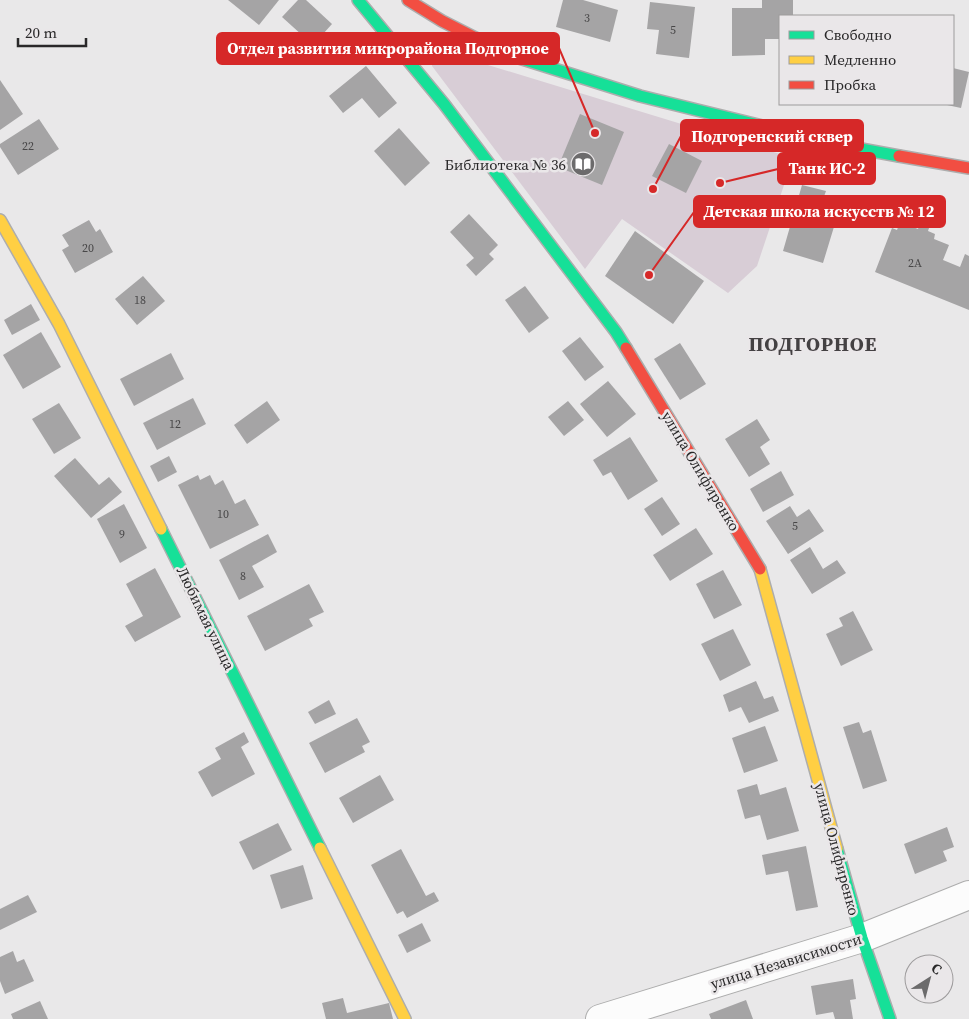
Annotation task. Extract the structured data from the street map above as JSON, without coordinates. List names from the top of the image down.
{
  "streets": {
    "street": ["улица Олифиренко", "Любимая улица", "улица Независимости"]
  },
  "crossings": [
    ["улица Олифиренко", "улица Независимости"]
  ],
  "districts": ["ПОДГОРНОЕ"],
  "places": {
    "other": [
      "Отдел развития микрорайона Подгорное",
      "Танк ИС-2",
      "Подгоренский сквер",
      "Детская школа искусств № 12"
    ],
    "library": ["Библиотека № 36"]
  },
  "house_numbers": [
    "3",
    "5",
    "22",
    "20",
    "2А",
    "18",
    "12",
    "10",
    "5",
    "9",
    "8"
  ],
  "legend": ["Свободно", "Медленно", "Пробка"],
  "scale_bar": "20 m",
  "north": "top right"
}
